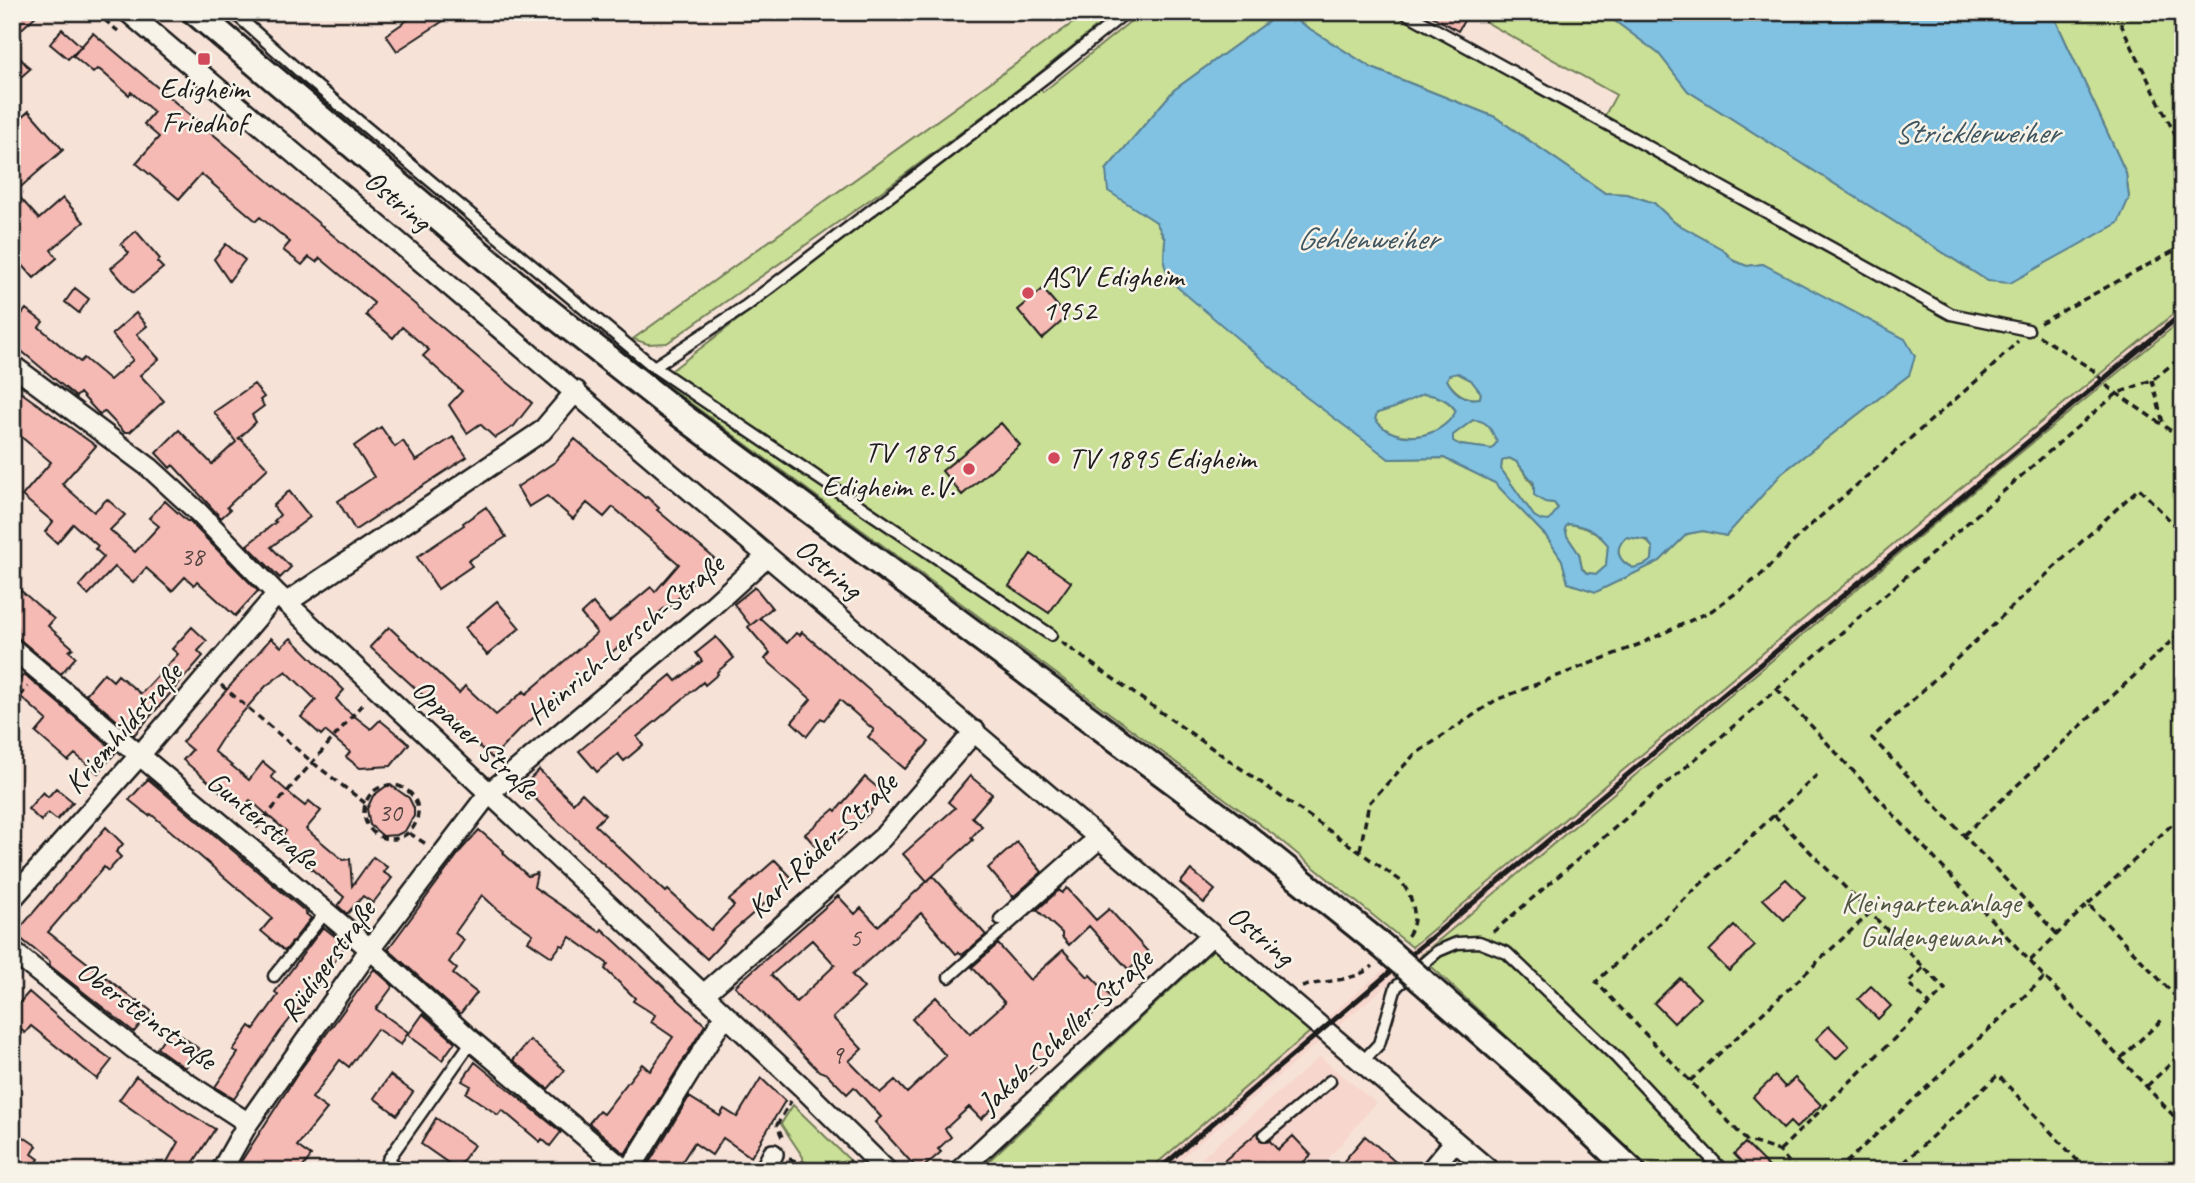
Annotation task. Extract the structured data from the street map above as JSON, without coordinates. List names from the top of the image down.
{
  "streets": {
    "street": [
      "Ostring",
      "Heinrich-Lersch-Straße",
      "Kriemhildstraße",
      "Oppauer Straße",
      "Gunterstraße",
      "Karl-Räder-Straße",
      "Rüdigerstraße",
      "Obersteinstraße",
      "Jakob-Scheller-Straße"
    ]
  },
  "crossings": [
    ["Ostring", "Heinrich-Lersch-Straße"],
    ["Ostring", "Kriemhildstraße"],
    ["Ostring", "Karl-Räder-Straße"],
    ["Ostring", "Jakob-Scheller-Straße"],
    ["Heinrich-Lersch-Straße", "Oppauer Straße"],
    ["Heinrich-Lersch-Straße", "Rüdigerstraße"],
    ["Kriemhildstraße", "Oppauer Straße"],
    ["Kriemhildstraße", "Gunterstraße"],
    ["Oppauer Straße", "Karl-Räder-Straße"],
    ["Oppauer Straße", "Rüdigerstraße"],
    ["Gunterstraße", "Rüdigerstraße"],
    ["Rüdigerstraße", "Obersteinstraße"]
  ],
  "water": ["Stricklerweiher", "Gehlenweiher"],
  "parks": ["Kleingartenanlage Guldengewann"],
  "places": {
    "transit": ["Edigheim Friedhof"],
    "other": ["ASV Edigheim 1952", "TV 1895 Edigheim", "TV 1895 Edigheim e.V."]
  },
  "house_numbers": [
    "38",
    "30",
    "5",
    "9"
  ]
}
